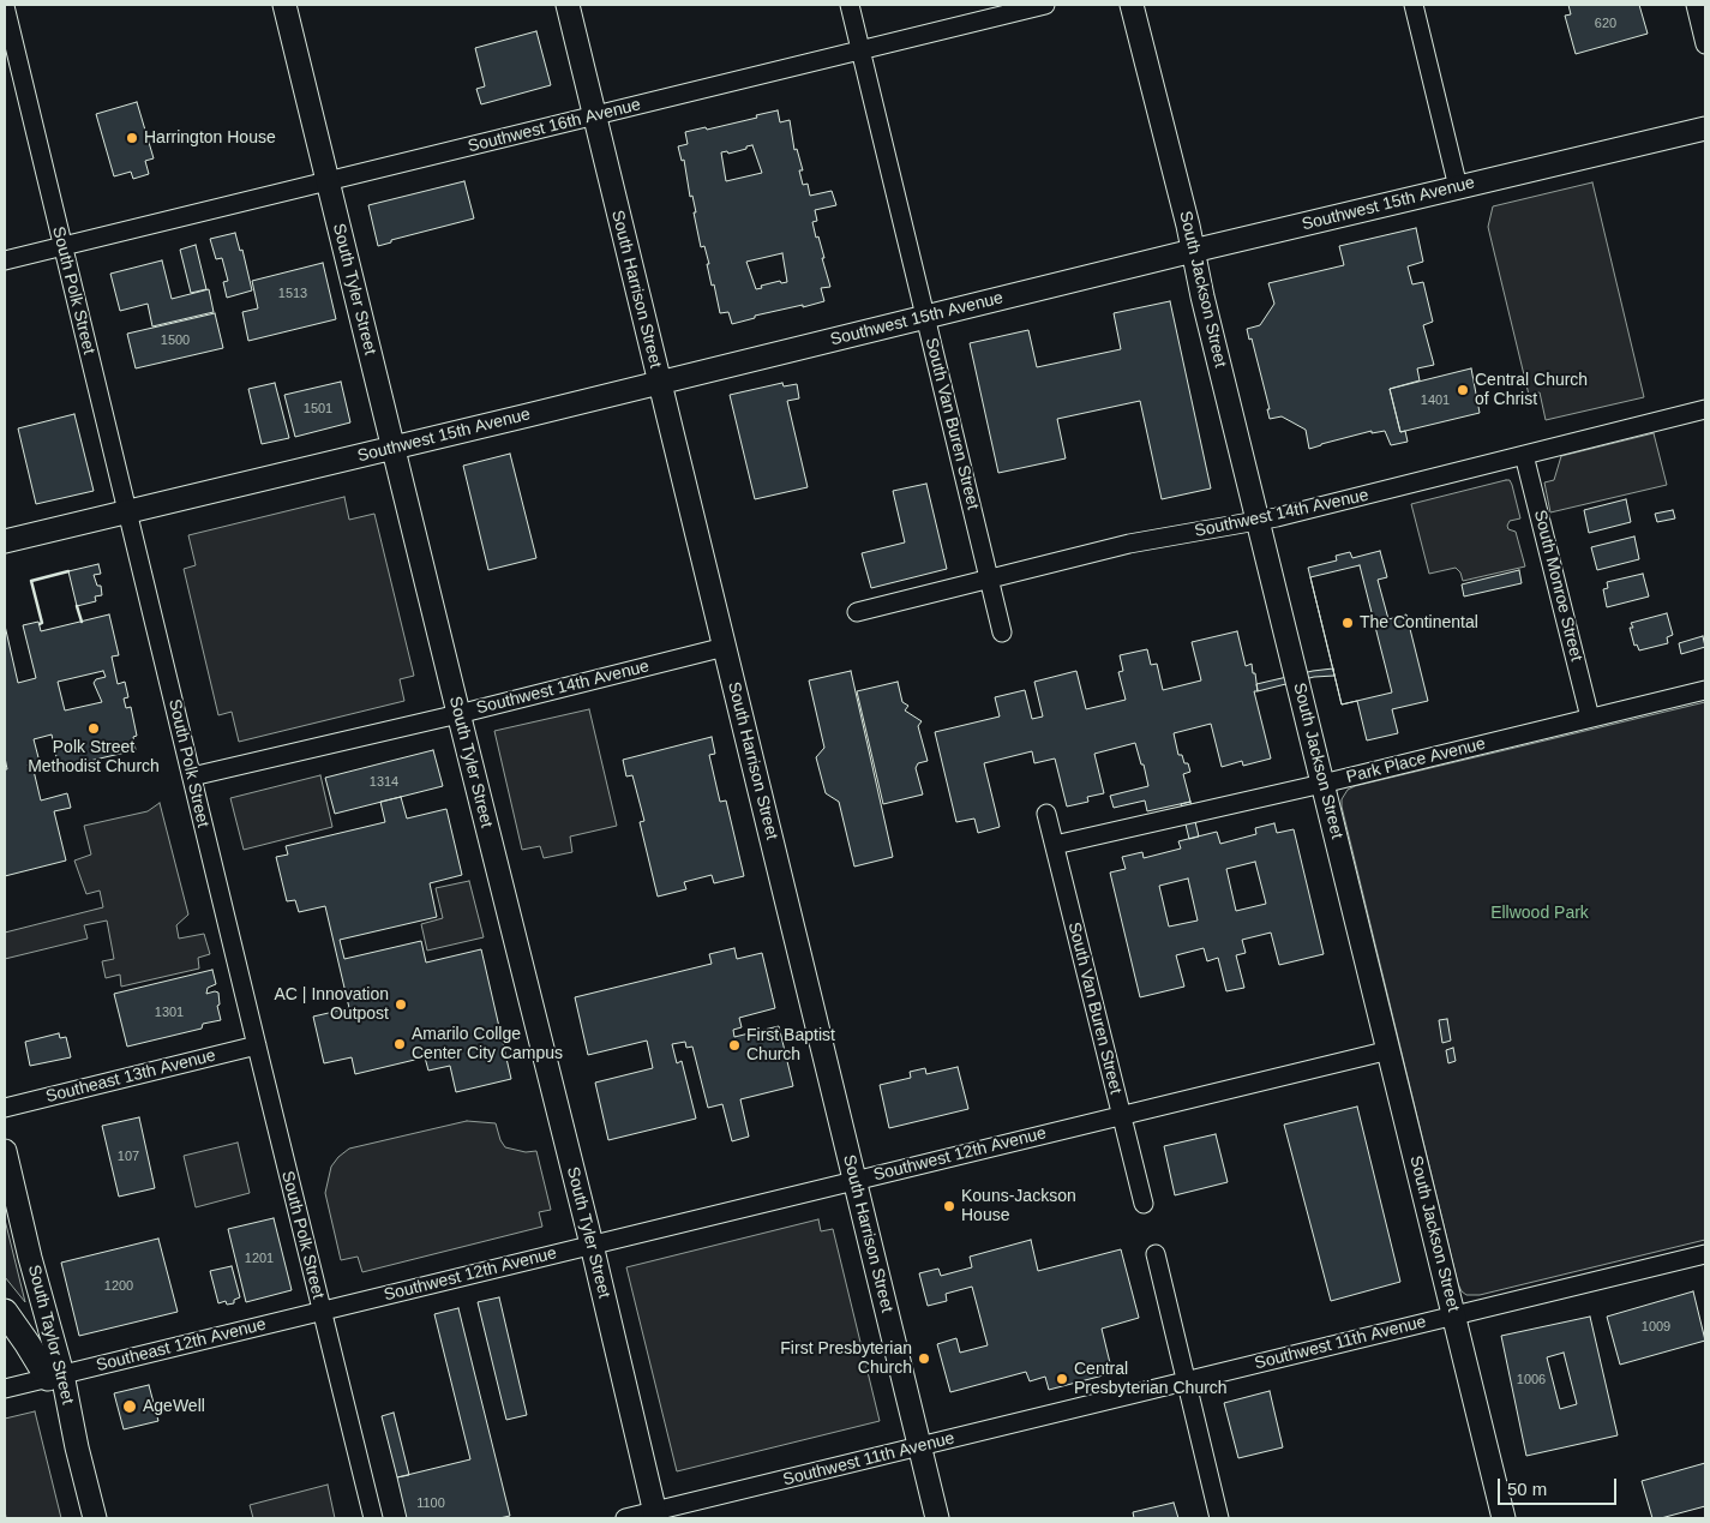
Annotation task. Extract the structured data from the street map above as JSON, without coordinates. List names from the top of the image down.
{
  "streets": {
    "main road": [
      "Southwest 15th Avenue",
      "South Tyler Street",
      "South Harrison Street",
      "South Jackson Street",
      "South Taylor Street"
    ],
    "street": [
      "Southwest 16th Avenue",
      "South Polk Street",
      "South Van Buren Street",
      "Southwest 14th Avenue",
      "South Monroe Street",
      "Park Place Avenue",
      "Southeast 13th Avenue",
      "Southwest 12th Avenue",
      "Southwest 11th Avenue",
      "Southeast 12th Avenue"
    ]
  },
  "crossings": [
    ["Southwest 16th Avenue", "South Tyler Street"],
    ["Southwest 16th Avenue", "South Harrison Street"],
    ["Southwest 16th Avenue", "South Polk Street"],
    ["Southwest 16th Avenue", "South Van Buren Street"],
    ["Southwest 15th Avenue", "South Tyler Street"],
    ["Southwest 15th Avenue", "South Harrison Street"],
    ["Southwest 15th Avenue", "South Jackson Street"],
    ["Southwest 15th Avenue", "South Polk Street"],
    ["Southwest 15th Avenue", "South Van Buren Street"],
    ["South Tyler Street", "Southwest 14th Avenue"],
    ["South Tyler Street", "Southwest 12th Avenue"],
    ["South Tyler Street", "Southwest 11th Avenue"],
    ["South Harrison Street", "Southwest 14th Avenue"],
    ["South Harrison Street", "Southwest 12th Avenue"],
    ["South Harrison Street", "Southwest 11th Avenue"],
    ["South Jackson Street", "Southwest 14th Avenue"],
    ["South Jackson Street", "Park Place Avenue"],
    ["South Jackson Street", "Southwest 12th Avenue"],
    ["South Jackson Street", "Southwest 11th Avenue"],
    ["South Polk Street", "Southwest 14th Avenue"],
    ["South Polk Street", "Southeast 13th Avenue"],
    ["South Polk Street", "Southwest 12th Avenue"],
    ["South Polk Street", "Southeast 12th Avenue"],
    ["South Van Buren Street", "Southwest 14th Avenue"],
    ["South Van Buren Street", "Park Place Avenue"],
    ["South Van Buren Street", "Southwest 12th Avenue"],
    ["Southwest 14th Avenue", "South Monroe Street"],
    ["South Monroe Street", "Park Place Avenue"],
    ["Southwest 12th Avenue", "Southeast 12th Avenue"],
    ["South Taylor Street", "Southeast 12th Avenue"]
  ],
  "parks": ["Ellwood Park"],
  "places": [
    "Harrington House",
    "Central Church of Christ",
    "The Continental",
    "Polk Street Methodist Church",
    "AC | Innovation Outpost",
    "Amarilo Collge Center City Campus",
    "First Baptist Church",
    "Kouns-Jackson House",
    "First Presbyterian Church",
    "Central Presbyterian Church",
    "AgeWell"
  ],
  "house_numbers": [
    "620",
    "1513",
    "1500",
    "1401",
    "1501",
    "1314",
    "1301",
    "107",
    "1201",
    "1200",
    "1009",
    "1006",
    "1100"
  ],
  "scale_bar": "50 m"
}
